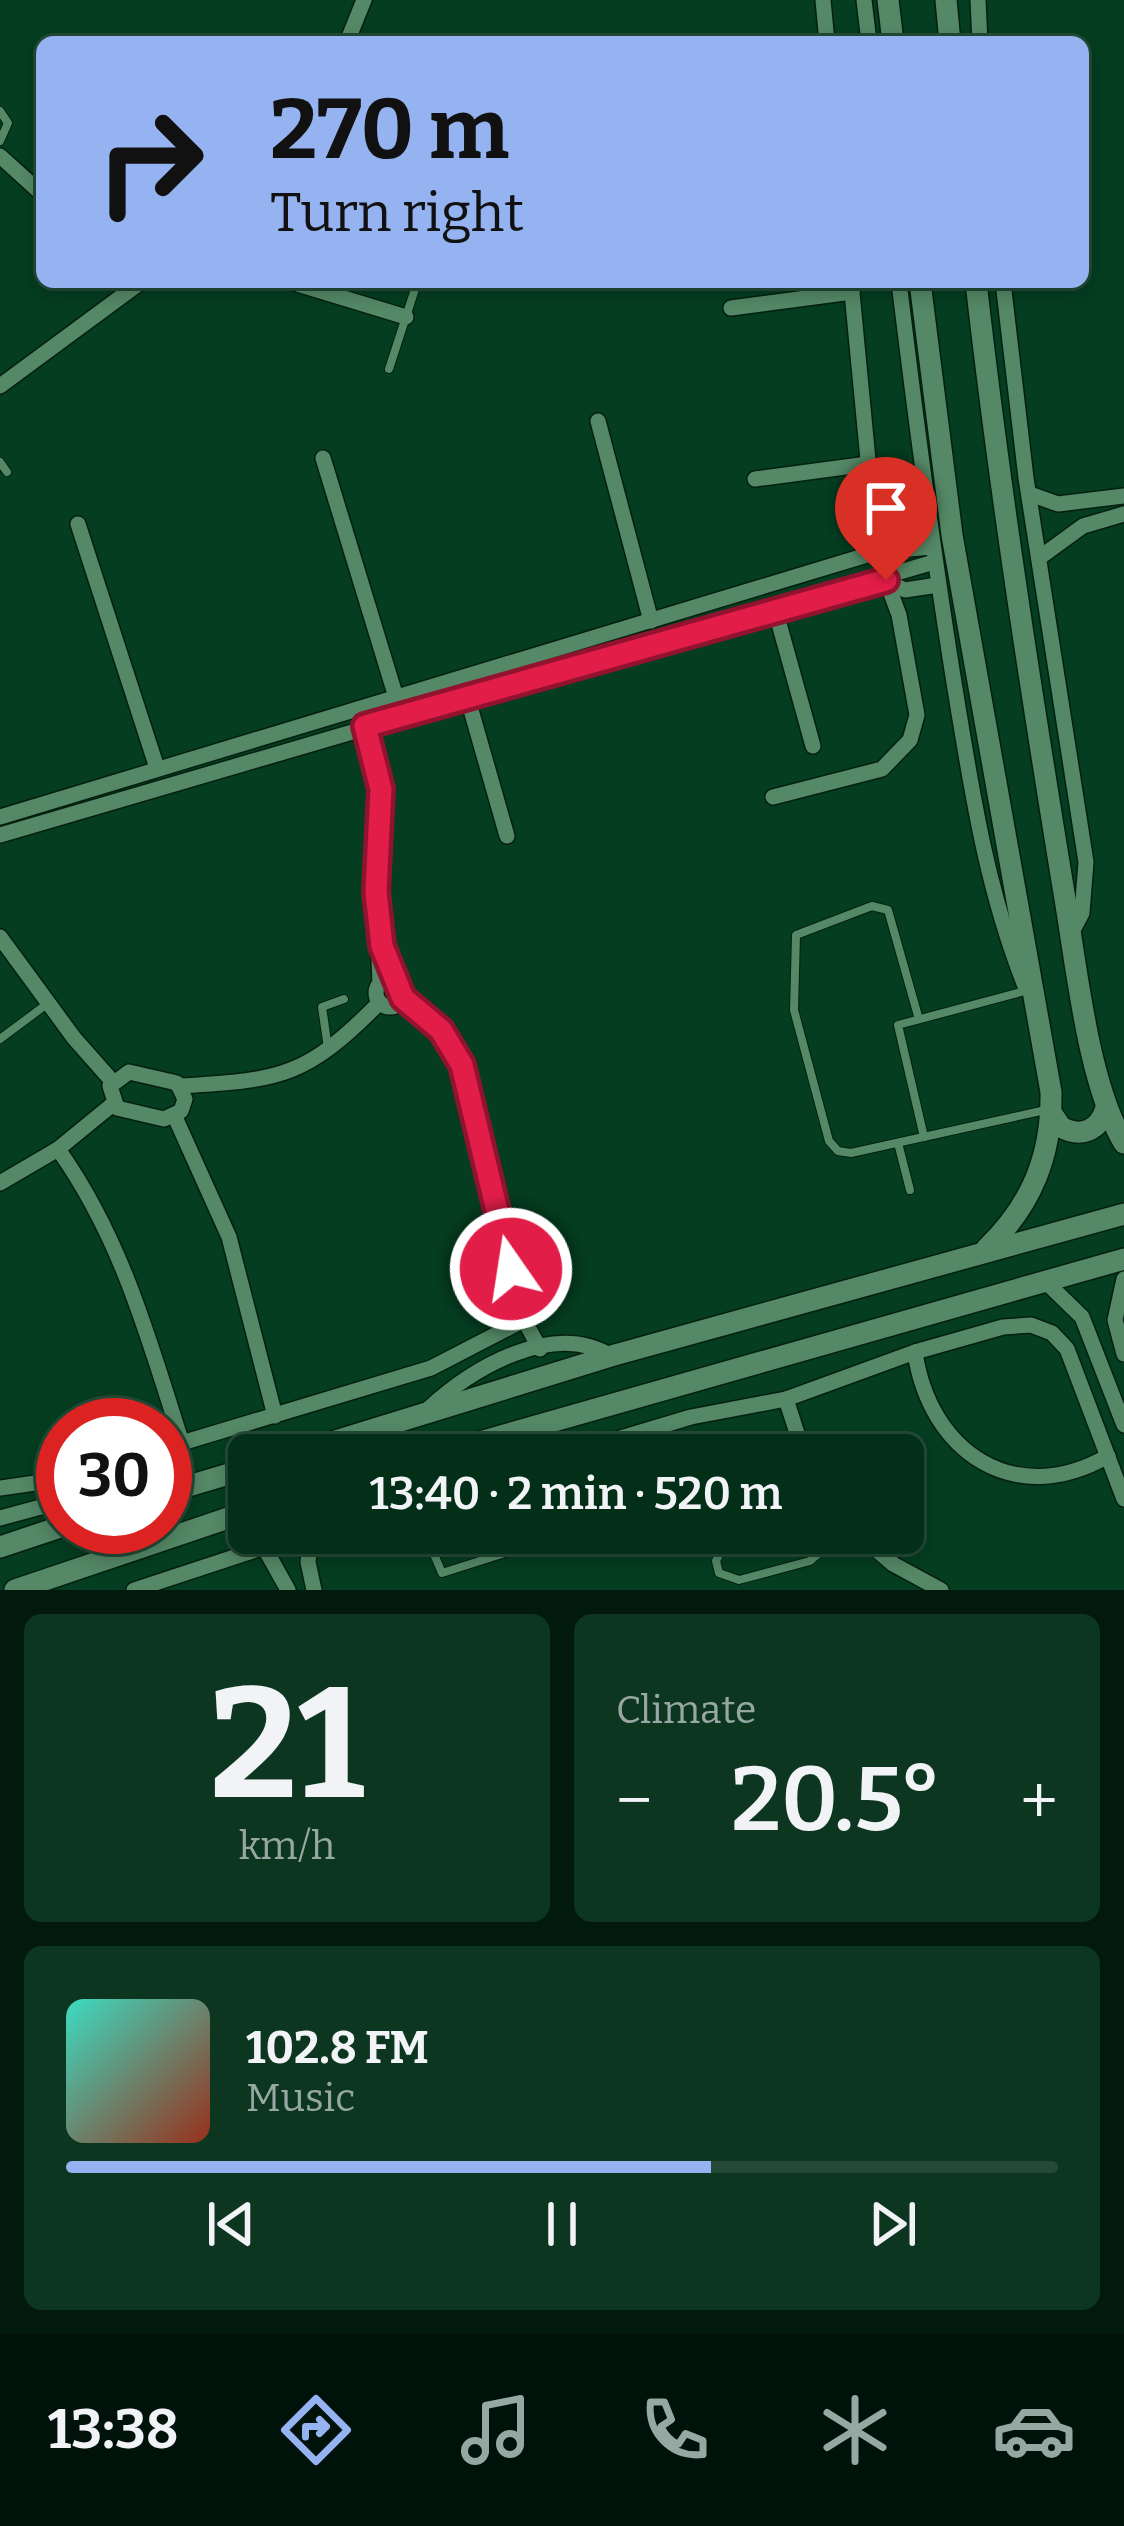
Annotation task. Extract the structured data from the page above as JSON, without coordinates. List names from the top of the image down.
{
  "page": {
    "turn": ["270 m", "Turn right"],
    "limit": "30",
    "trip": "13:40 · 2 min · 520 m",
    "tile": [
      ["21", "km/h"],
      "Climate"
    ],
    "heat": ["−", "20.5°", "+"],
    "song": ["102.8 FM", "Music"],
    "tabs": "13:38"
  }
}
